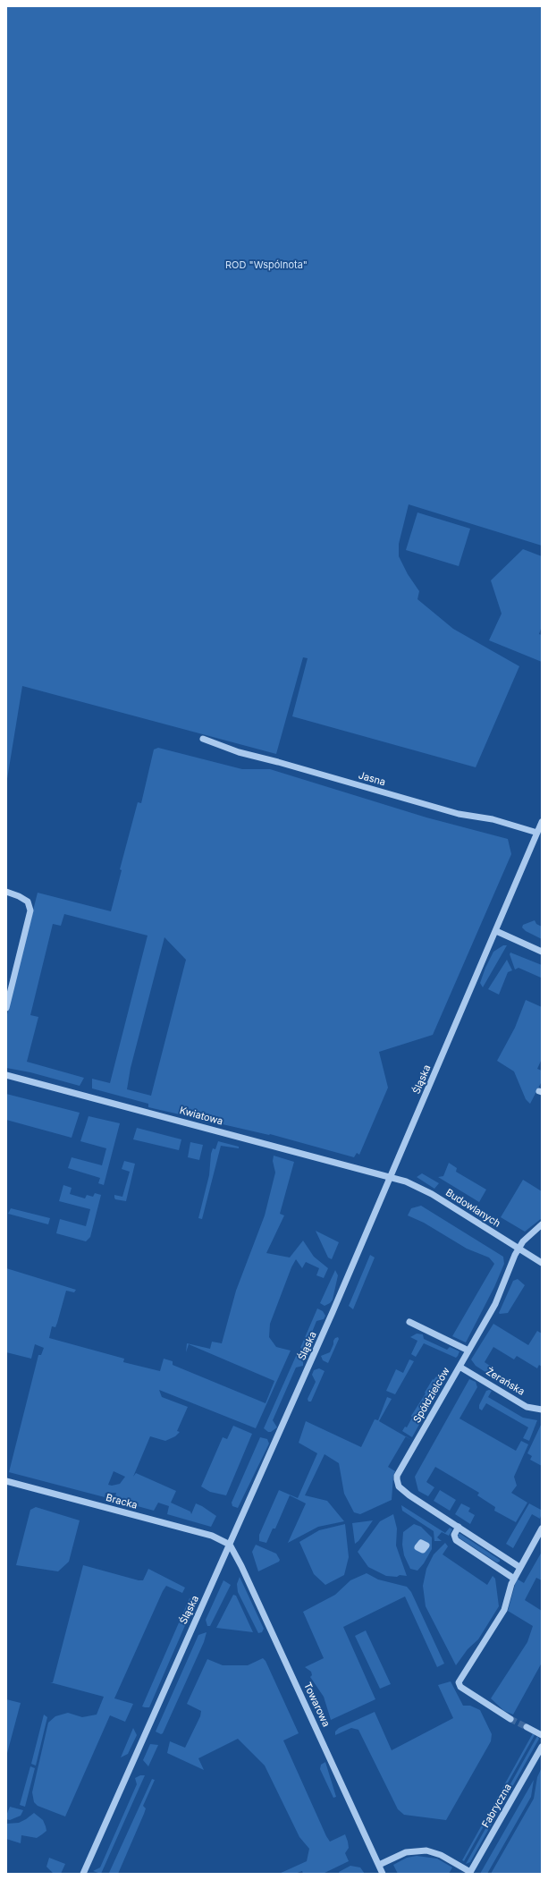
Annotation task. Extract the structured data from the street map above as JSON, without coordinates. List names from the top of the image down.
{
  "streets": {
    "street": [
      "Jasna",
      "Śląska",
      "Kwiatowa",
      "Budowlanych",
      "Żerańska",
      "Spółdzielców",
      "Bracka",
      "Towarowa",
      "Fabryczna"
    ]
  },
  "crossings": [
    ["Jasna", "Śląska"],
    ["Śląska", "Kwiatowa"],
    ["Śląska", "Budowlanych"],
    ["Śląska", "Bracka"],
    ["Śląska", "Towarowa"],
    ["Kwiatowa", "Budowlanych"],
    ["Budowlanych", "Spółdzielców"],
    ["Żerańska", "Spółdzielców"],
    ["Bracka", "Towarowa"]
  ],
  "parks": ["ROD \"Wspólnota\""]
}
